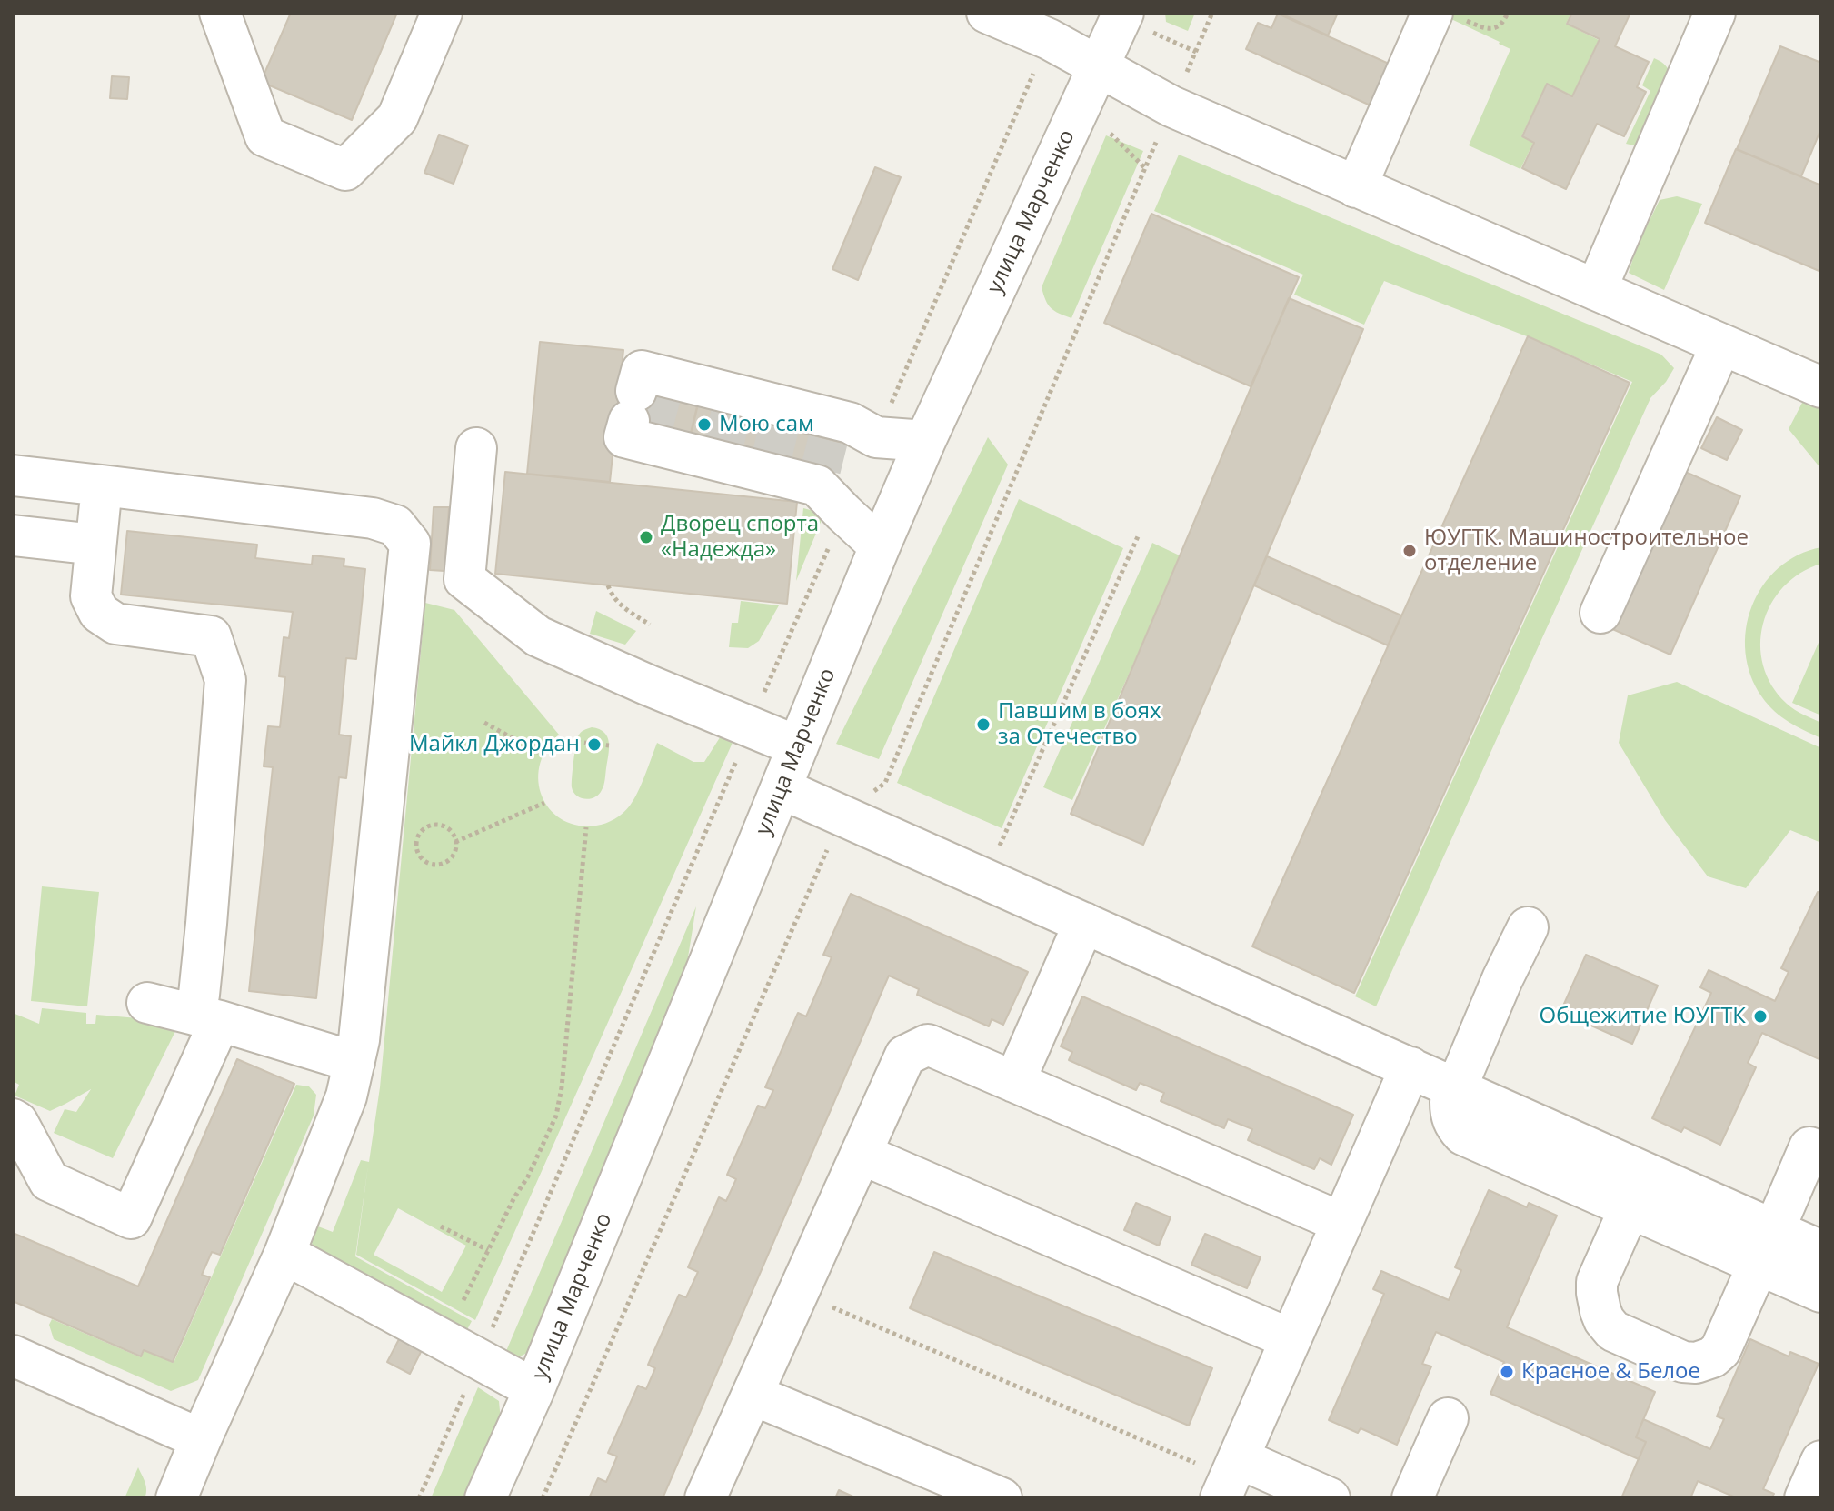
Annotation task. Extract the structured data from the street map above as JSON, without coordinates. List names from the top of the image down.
{
  "streets": {
    "street": ["улица Марченко"]
  },
  "places": [
    "Мою сам",
    "Дворец спорта «Надежда»",
    "ЮУГТК. Машиностроительное отделение",
    "Павшим в боях за Отечество",
    "Майкл Джордан",
    "Общежитие ЮУГТК",
    "Красное & Белое"
  ]
}
